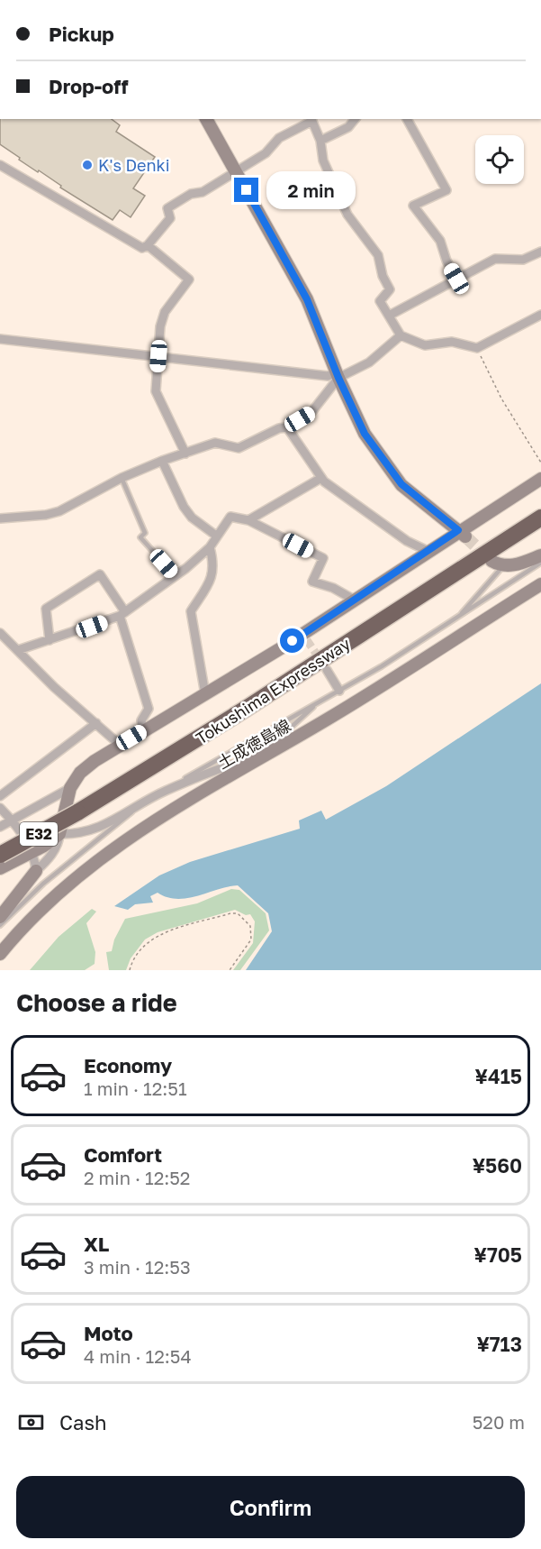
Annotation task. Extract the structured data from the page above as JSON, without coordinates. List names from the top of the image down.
{
  "streets": {
    "highway": ["Tokushima Expressway", "E32"],
    "street": ["土成徳島線"]
  },
  "places": ["K's Denki"],
  "page": {
    "banner": ["Pickup", "Drop-off"],
    "bubble": "2 min",
    "heading": "Choose a ride",
    "list": [
      {
        "name": "Economy",
        "note": "1 min · 12:51",
        "value": "¥415"
      },
      {
        "name": "Comfort",
        "note": "2 min · 12:52",
        "value": "¥560"
      },
      {
        "name": "XL",
        "note": "3 min · 12:53",
        "value": "¥705"
      },
      {
        "name": "Moto",
        "note": "4 min · 12:54",
        "value": "¥713"
      }
    ],
    "pay": ["Cash", "520 m"],
    "buttons": "Confirm"
  }
}
